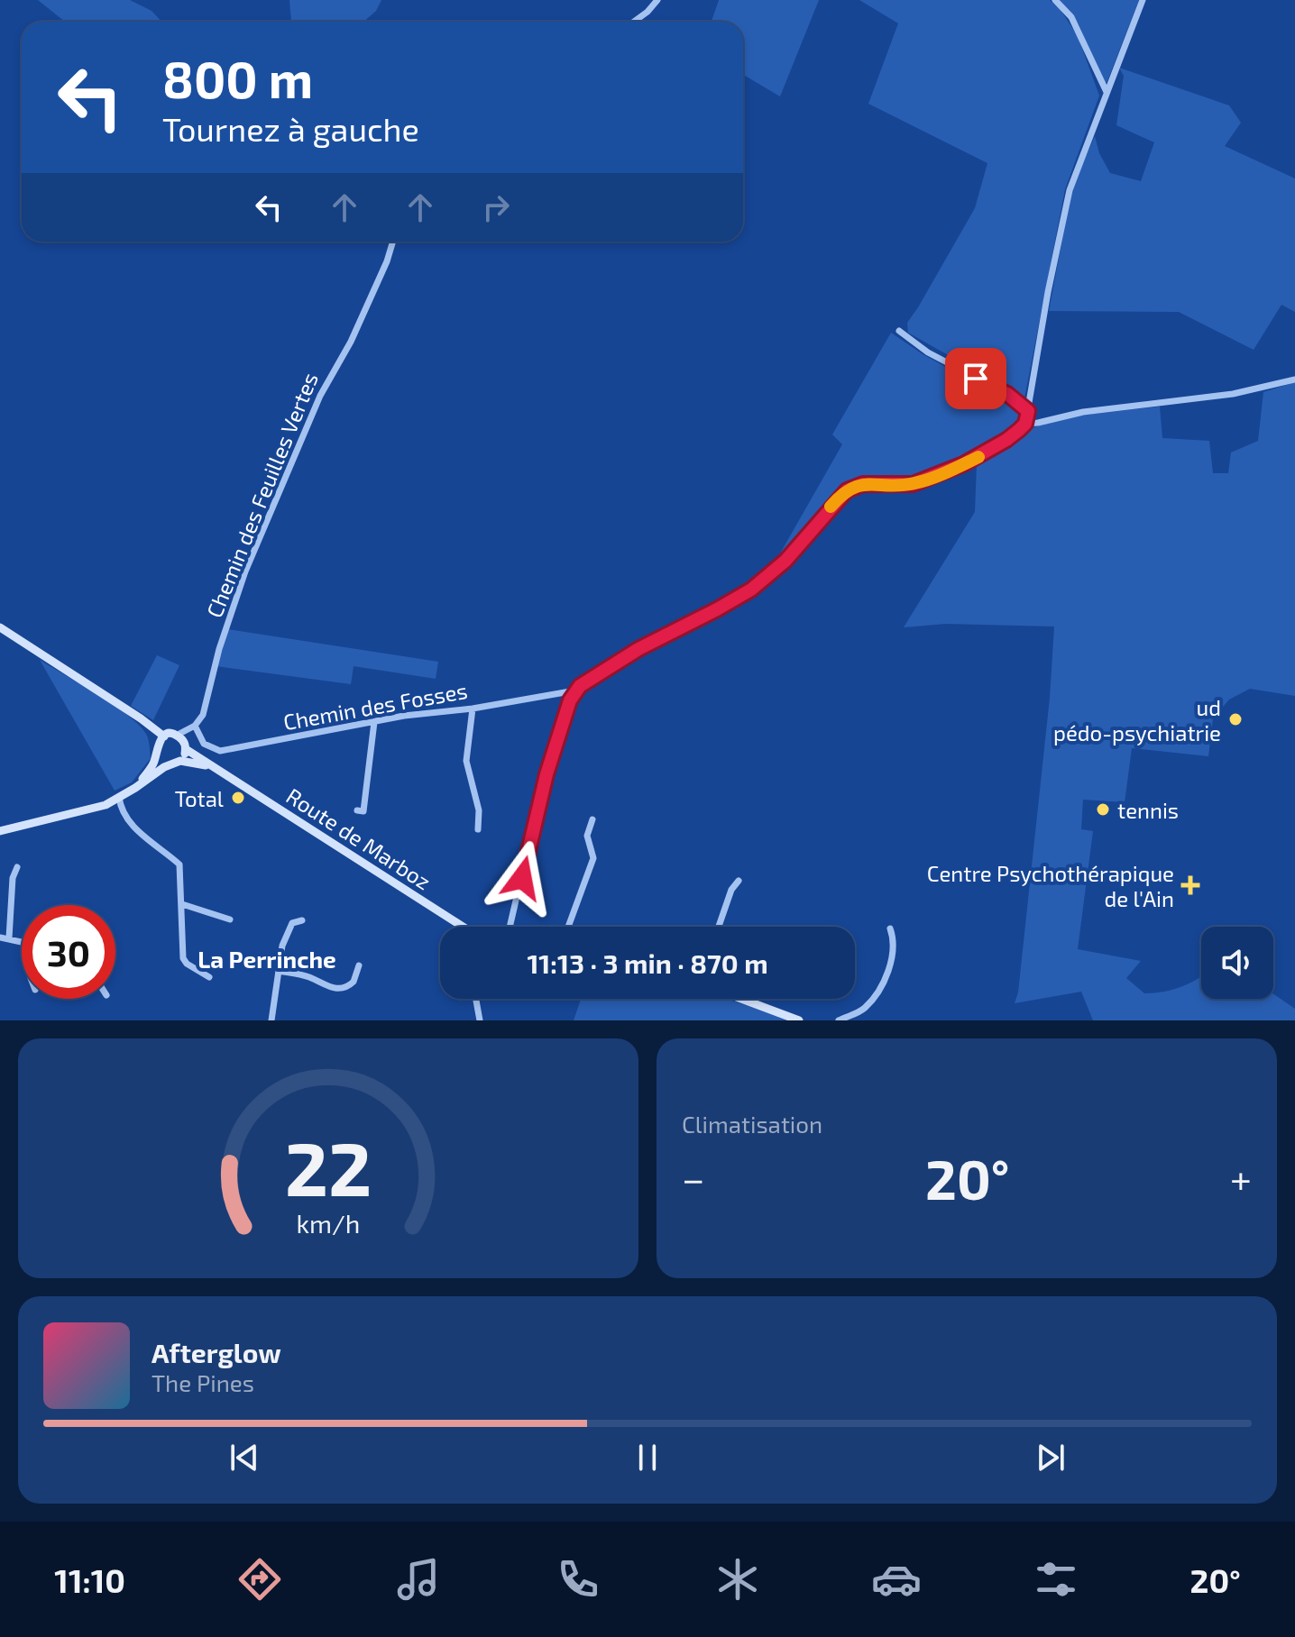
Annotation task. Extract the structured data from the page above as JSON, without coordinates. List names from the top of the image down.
{
  "streets": {
    "main road": ["Route de Marboz"],
    "street": ["Chemin des Feuilles Vertes", "Chemin des Fosses"]
  },
  "crossings": [
    ["Chemin des Feuilles Vertes", "Chemin des Fosses"]
  ],
  "districts": ["La Perrinche"],
  "places": {
    "other": ["ud pédo-psychiatrie", "Total", "tennis"],
    "health": ["Centre Psychothérapique de l'Ain"]
  },
  "page": {
    "turn": ["800 m", "Tournez à gauche"],
    "limit": "30",
    "trip": "11:13 · 3 min · 870 m",
    "tile": "Climatisation",
    "heat": ["−", "20°", "+"],
    "song": ["Afterglow", "The Pines"],
    "tabs": ["11:10", "20°"],
    "gauge": ["22", "km/h"]
  }
}
